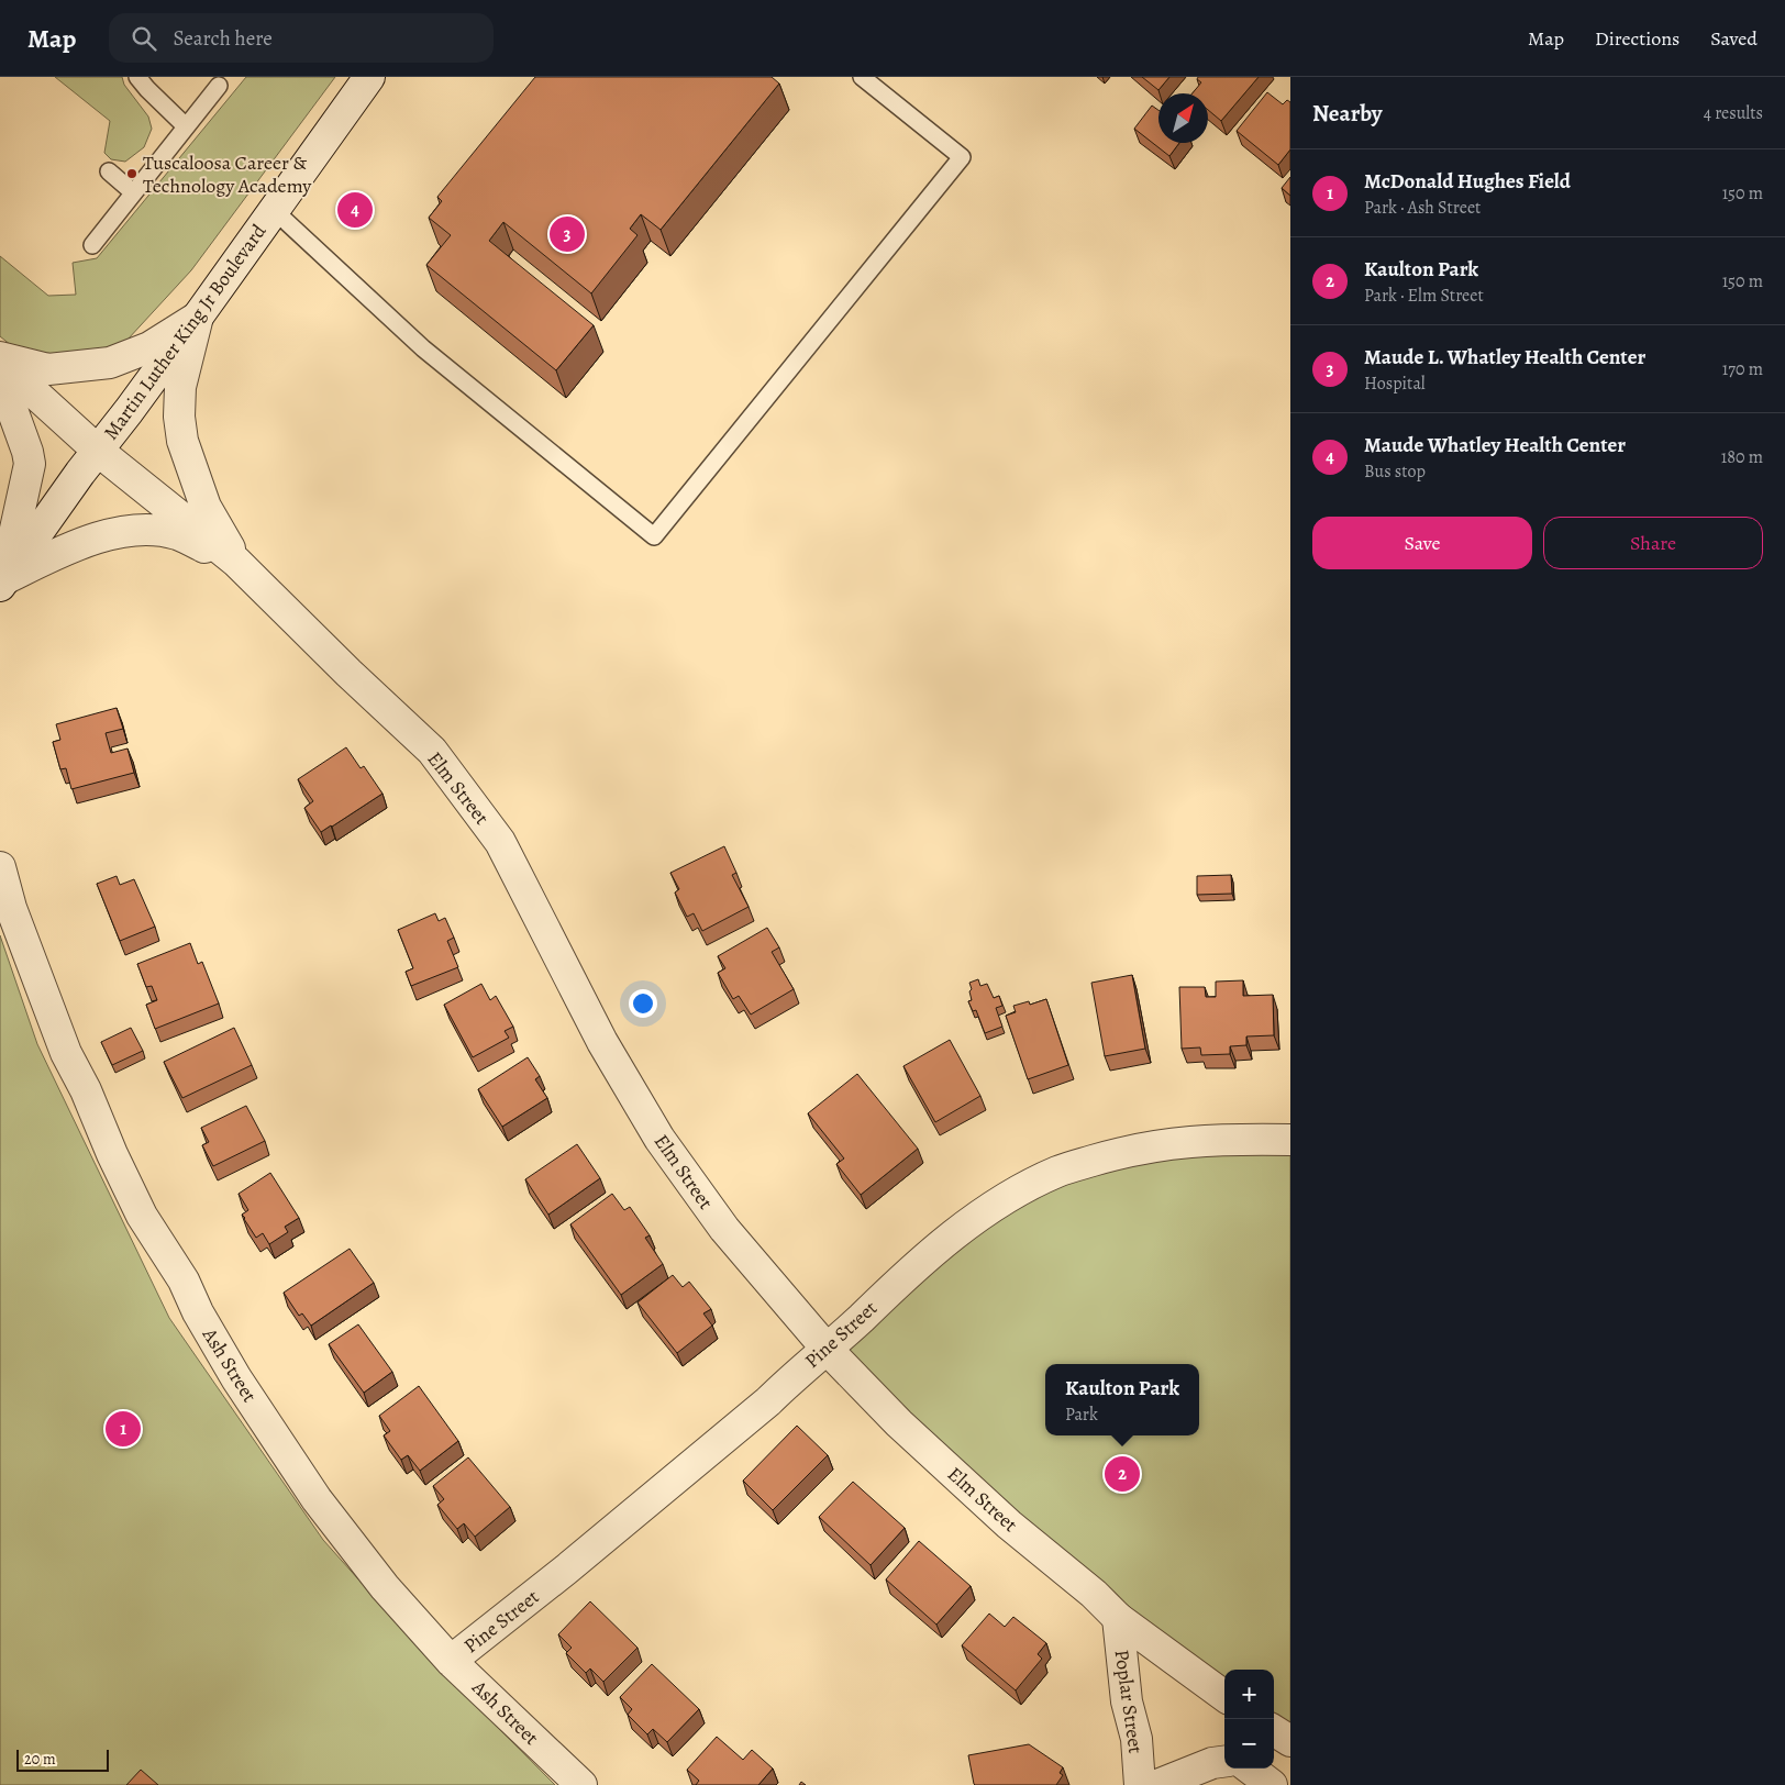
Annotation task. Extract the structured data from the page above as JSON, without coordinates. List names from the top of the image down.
{
  "streets": {
    "street": [
      "Martin Luther King Jr Boulevard",
      "Elm Street",
      "Pine Street",
      "Ash Street",
      "Poplar Street"
    ]
  },
  "crossings": [
    ["Martin Luther King Jr Boulevard", "Elm Street"],
    ["Elm Street", "Pine Street"],
    ["Elm Street", "Poplar Street"],
    ["Pine Street", "Ash Street"]
  ],
  "places": ["Tuscaloosa Career & Technology Academy"],
  "scale_bar": "20 m",
  "north": "top right",
  "page": {
    "header": "Map",
    "search": "Search here",
    "nav": ["Map", "Directions", "Saved"],
    "heading": ["Nearby", "4 results"],
    "list": [
      {
        "mark": "1",
        "name": "McDonald Hughes Field",
        "note": "Park · Ash Street",
        "value": "150 m"
      },
      {
        "mark": "2",
        "name": "Kaulton Park",
        "note": "Park · Elm Street",
        "value": "150 m"
      },
      {
        "mark": "3",
        "name": "Maude L. Whatley Health Center",
        "note": "Hospital",
        "value": "170 m"
      },
      {
        "mark": "4",
        "name": "Maude Whatley Health Center",
        "note": "Bus stop",
        "value": "180 m"
      }
    ],
    "pins": [
      "4",
      "3",
      "1",
      "2"
    ],
    "buttons": ["Save", "Share"],
    "popup": ["Kaulton Park", "Park"],
    "map_buttons": ["+", "−"],
    "scale": "20 m"
  }
}
